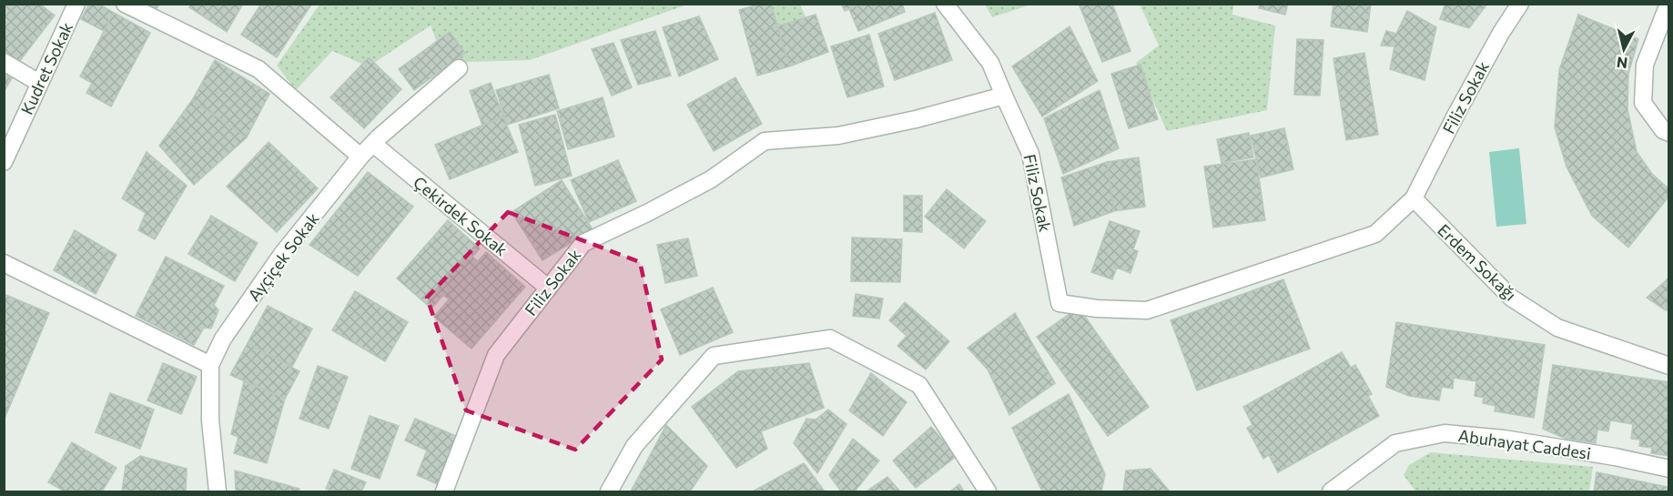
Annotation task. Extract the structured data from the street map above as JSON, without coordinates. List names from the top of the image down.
{
  "streets": {
    "street": [
      "Kudret Sokak",
      "Filiz Sokak",
      "Çekirdek Sokak",
      "Ayçiçek Sokak",
      "Erdem Sokağı",
      "Abuhayat Caddesi"
    ]
  },
  "crossings": [
    ["Filiz Sokak", "Çekirdek Sokak"],
    ["Filiz Sokak", "Erdem Sokağı"],
    ["Çekirdek Sokak", "Ayçiçek Sokak"]
  ],
  "north": "bottom"
}
